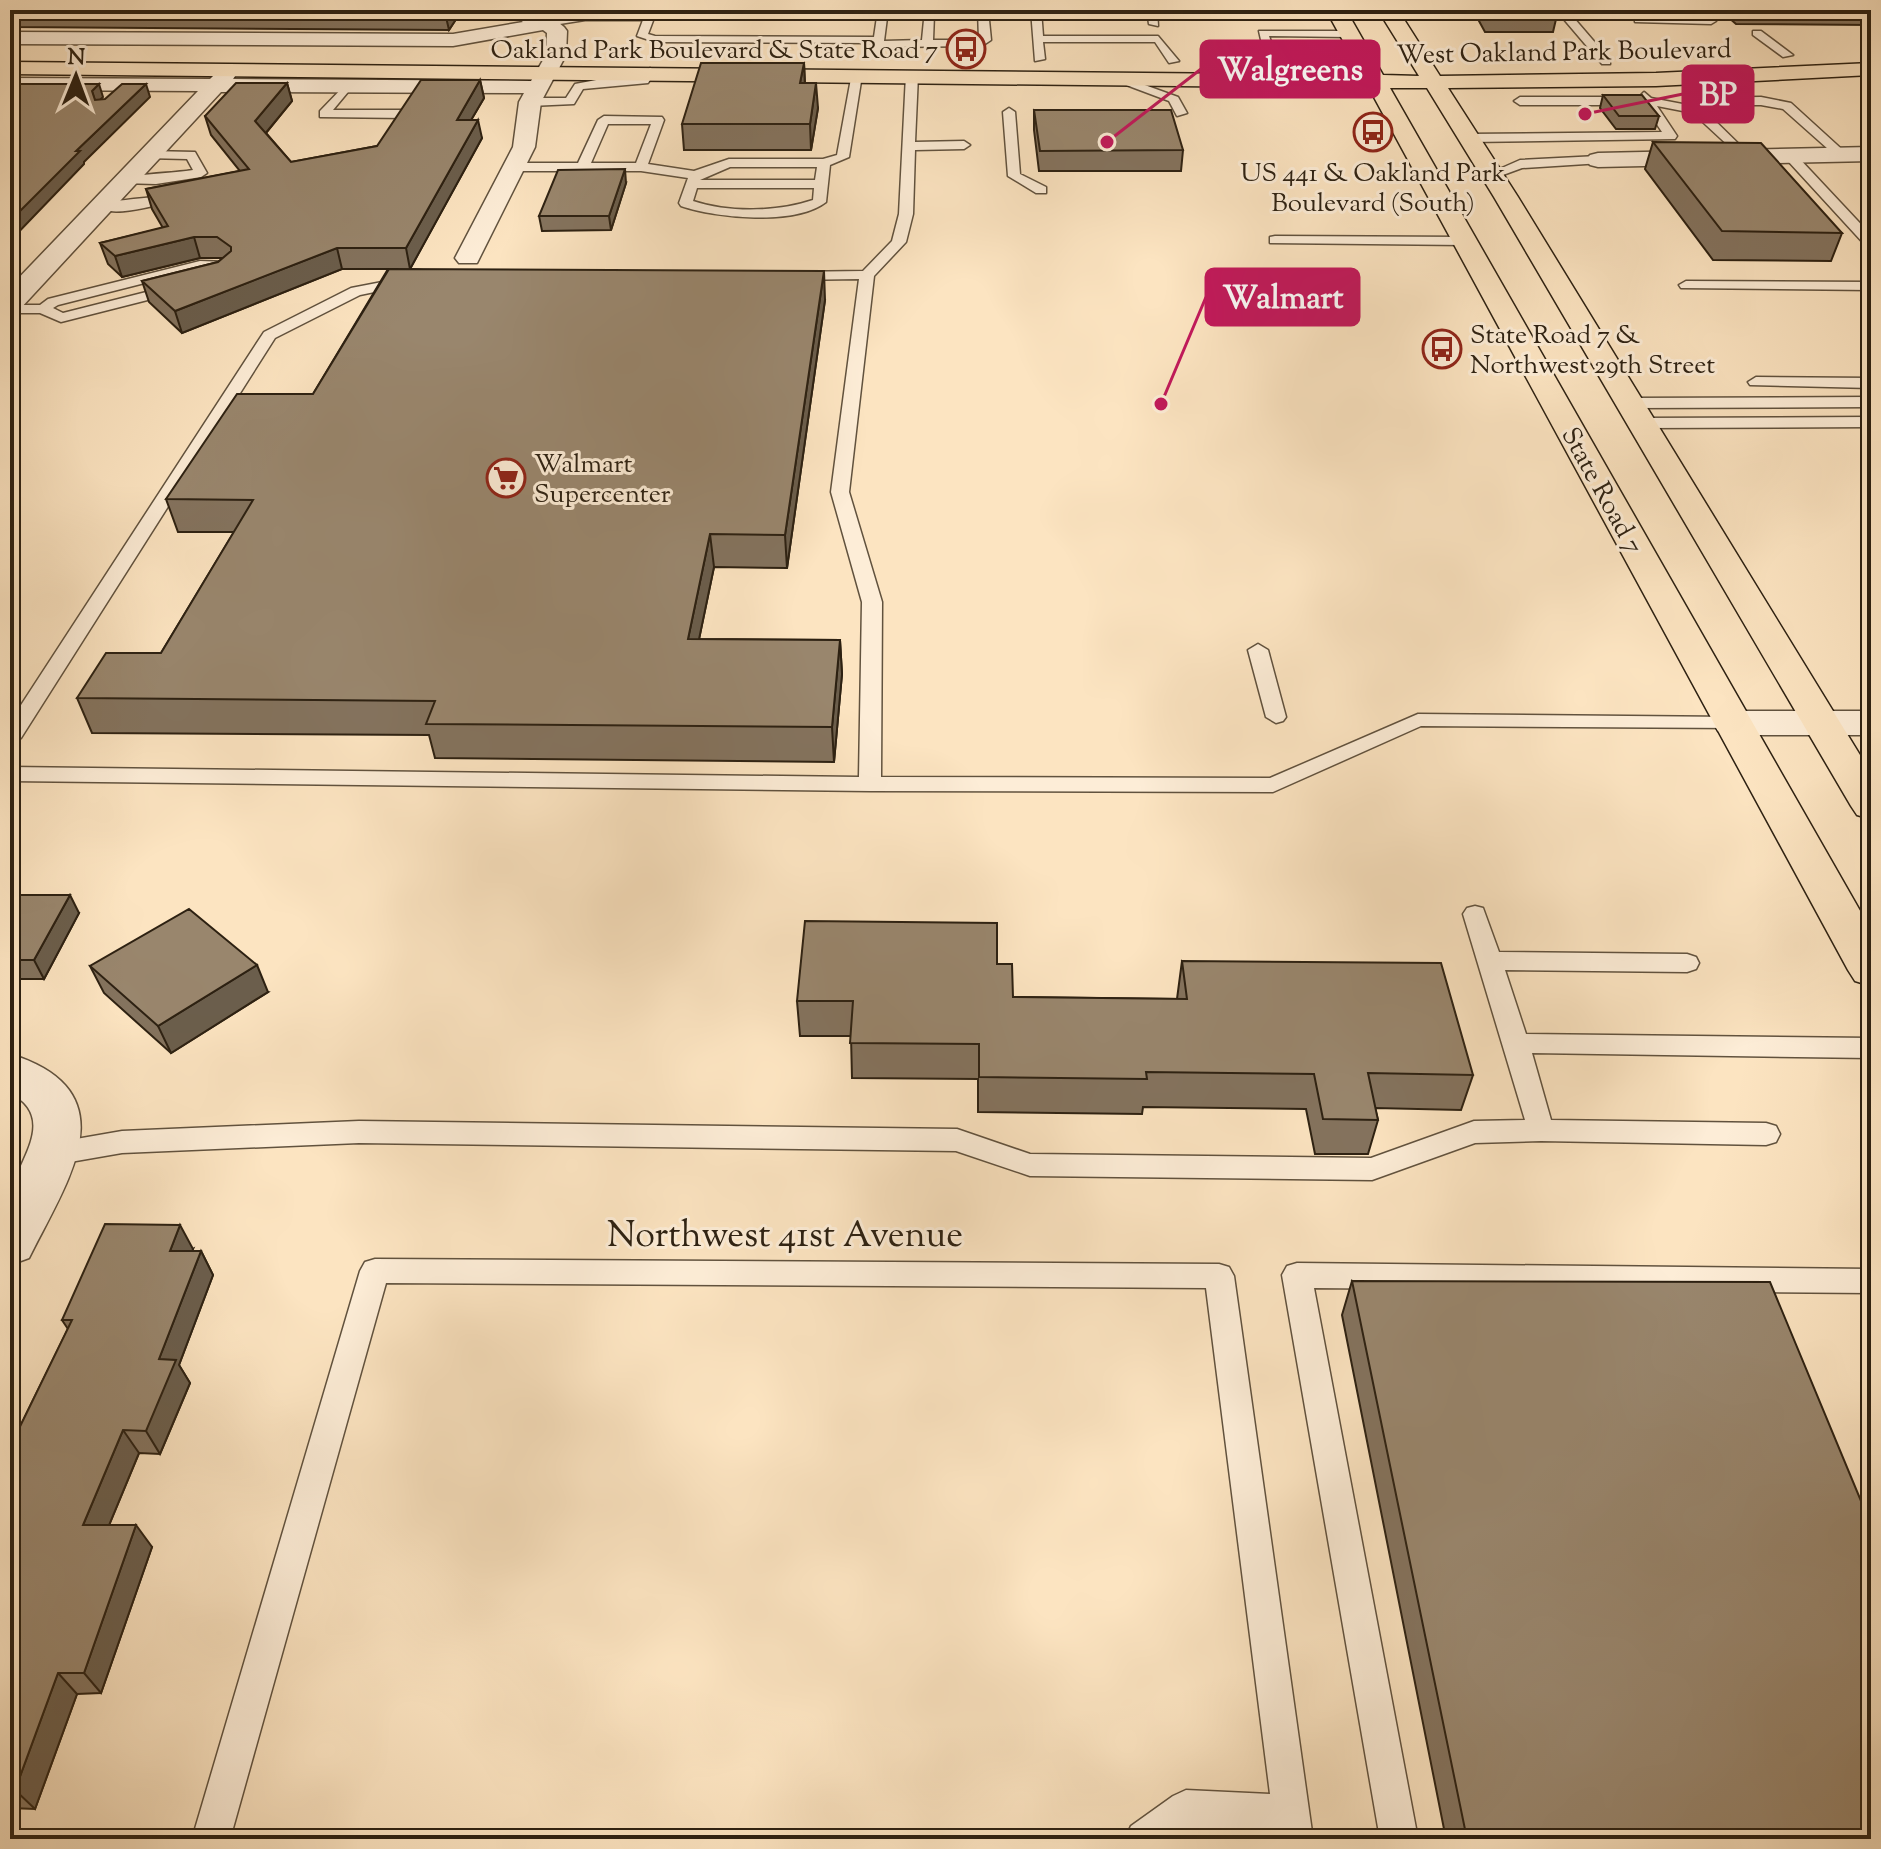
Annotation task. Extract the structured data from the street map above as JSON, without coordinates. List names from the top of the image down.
{
  "streets": {
    "main road": ["West Oakland Park Boulevard", "State Road 7"],
    "lane": ["Northwest 41st Avenue"]
  },
  "crossings": [
    ["West Oakland Park Boulevard", "State Road 7"]
  ],
  "places": {
    "bus stop": ["Oakland Park Boulevard & State Road 7", "US 441 & Oakland Park Boulevard (South)", "State Road 7 & Northwest 29th Street"],
    "other": ["BP", "Walgreens", "Walmart"],
    "supermarket": ["Walmart Supercenter"]
  },
  "north": "top"
}
